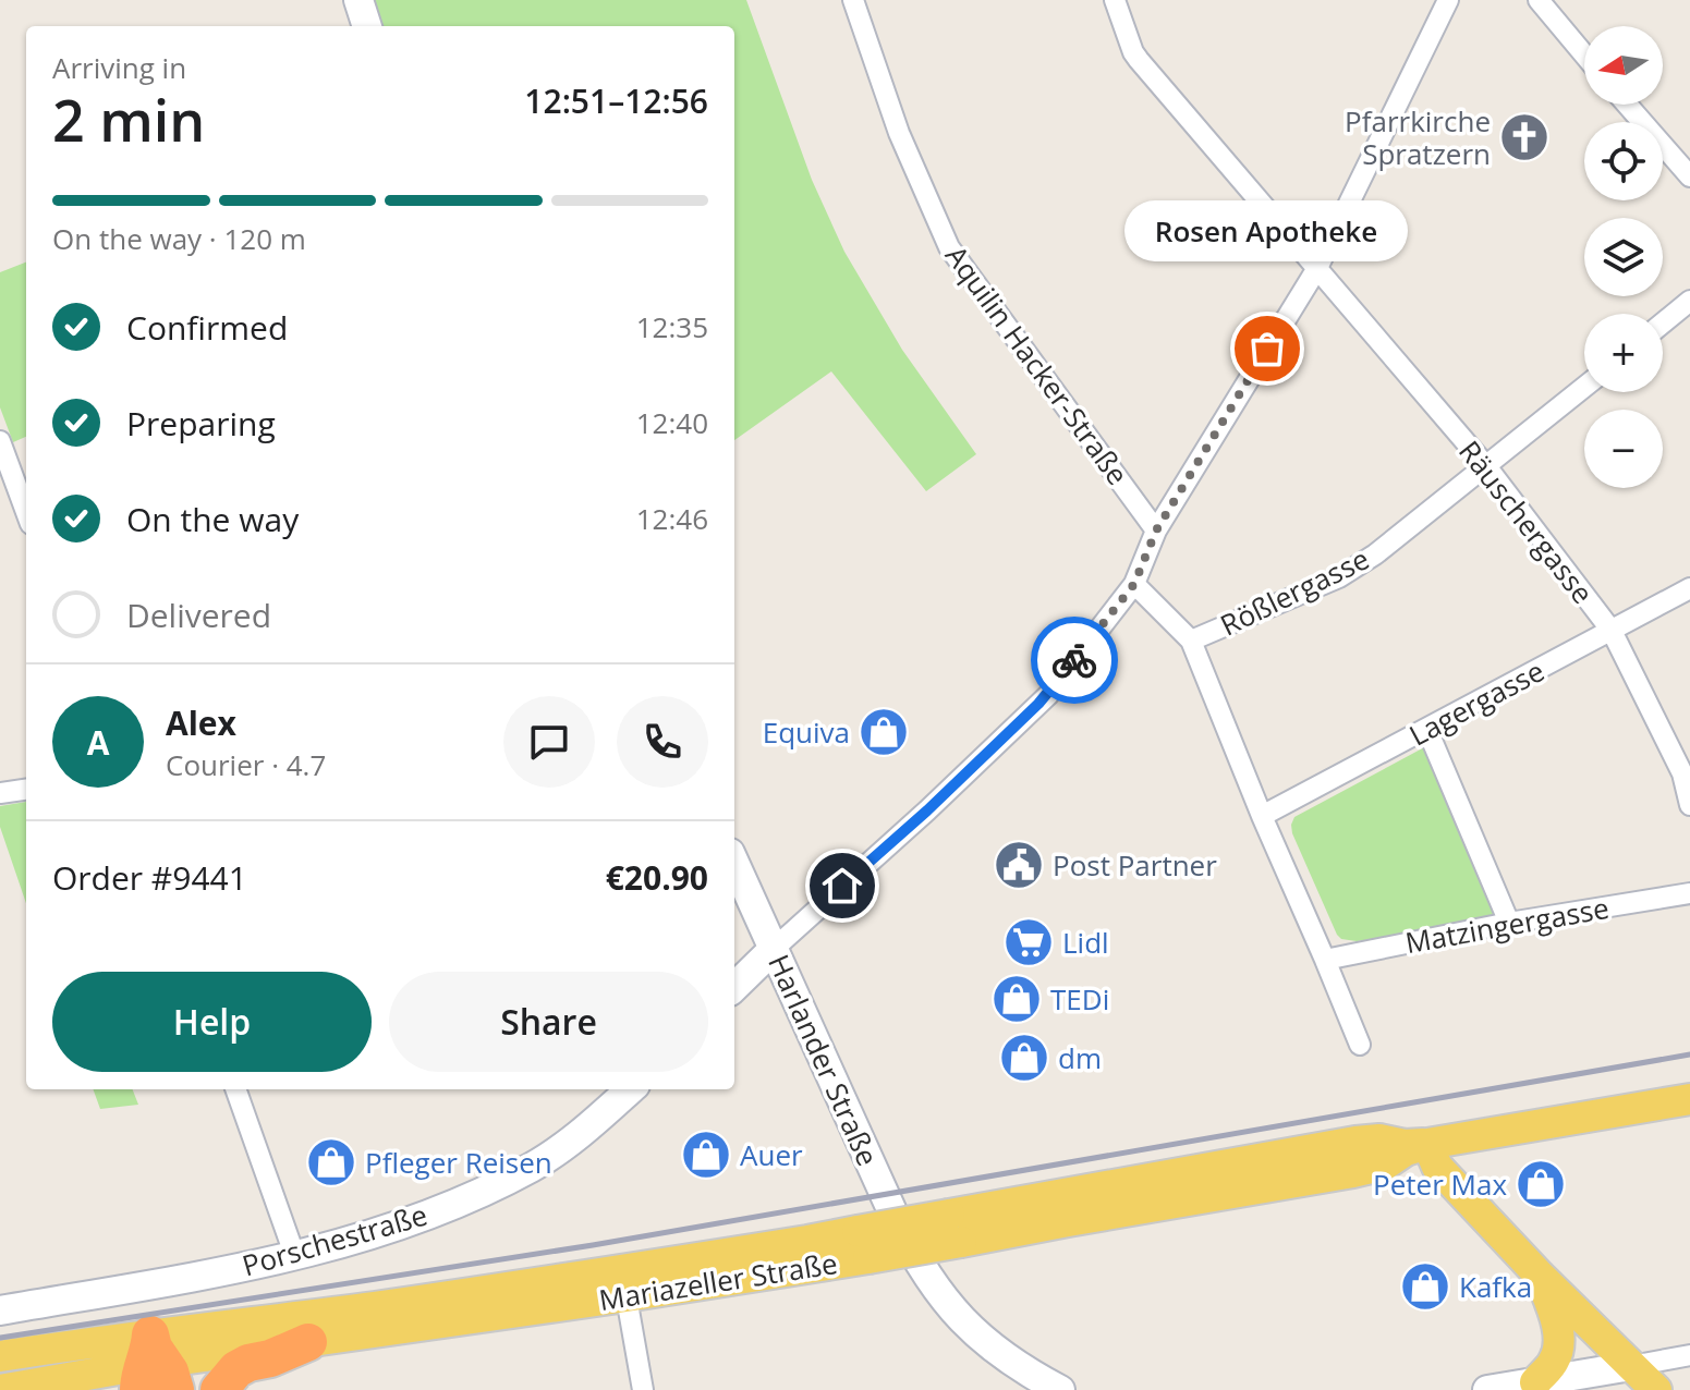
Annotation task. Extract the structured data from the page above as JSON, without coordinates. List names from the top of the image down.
{
  "streets": {
    "main road": ["Harlander Straße", "Porschestraße", "Mariazeller Straße"],
    "street": [
      "Aquilin Hacker-Straße",
      "Räuschergasse",
      "Rößlergasse",
      "Lagergasse",
      "Matzingergasse"
    ]
  },
  "crossings": [
    ["Räuschergasse", "Rößlergasse"],
    ["Räuschergasse", "Lagergasse"]
  ],
  "places": {
    "church": ["Pfarrkirche Spratzern"],
    "other": ["Rosen Apotheke"],
    "shop": [
      "Equiva",
      "TEDi",
      "dm",
      "Auer",
      "Pfleger Reisen",
      "Peter Max",
      "Kafka"
    ],
    "public building": ["Post Partner"],
    "supermarket": ["Lidl"]
  },
  "north": "left",
  "page": {
    "map_buttons": ["+", "−"],
    "heading": ["2 min", "Arriving in", "12:51–12:56"],
    "panel": [
      "Alex",
      "Courier · 4.7",
      "Order #9441",
      "€20.90"
    ],
    "bar": "On the way · 120 m",
    "bubble": "Rosen Apotheke",
    "list": [
      ["Confirmed", "12:35"],
      ["Preparing", "12:40"],
      ["On the way", "12:46"],
      "Delivered"
    ],
    "round": "A",
    "buttons": ["Help", "Share"]
  }
}
